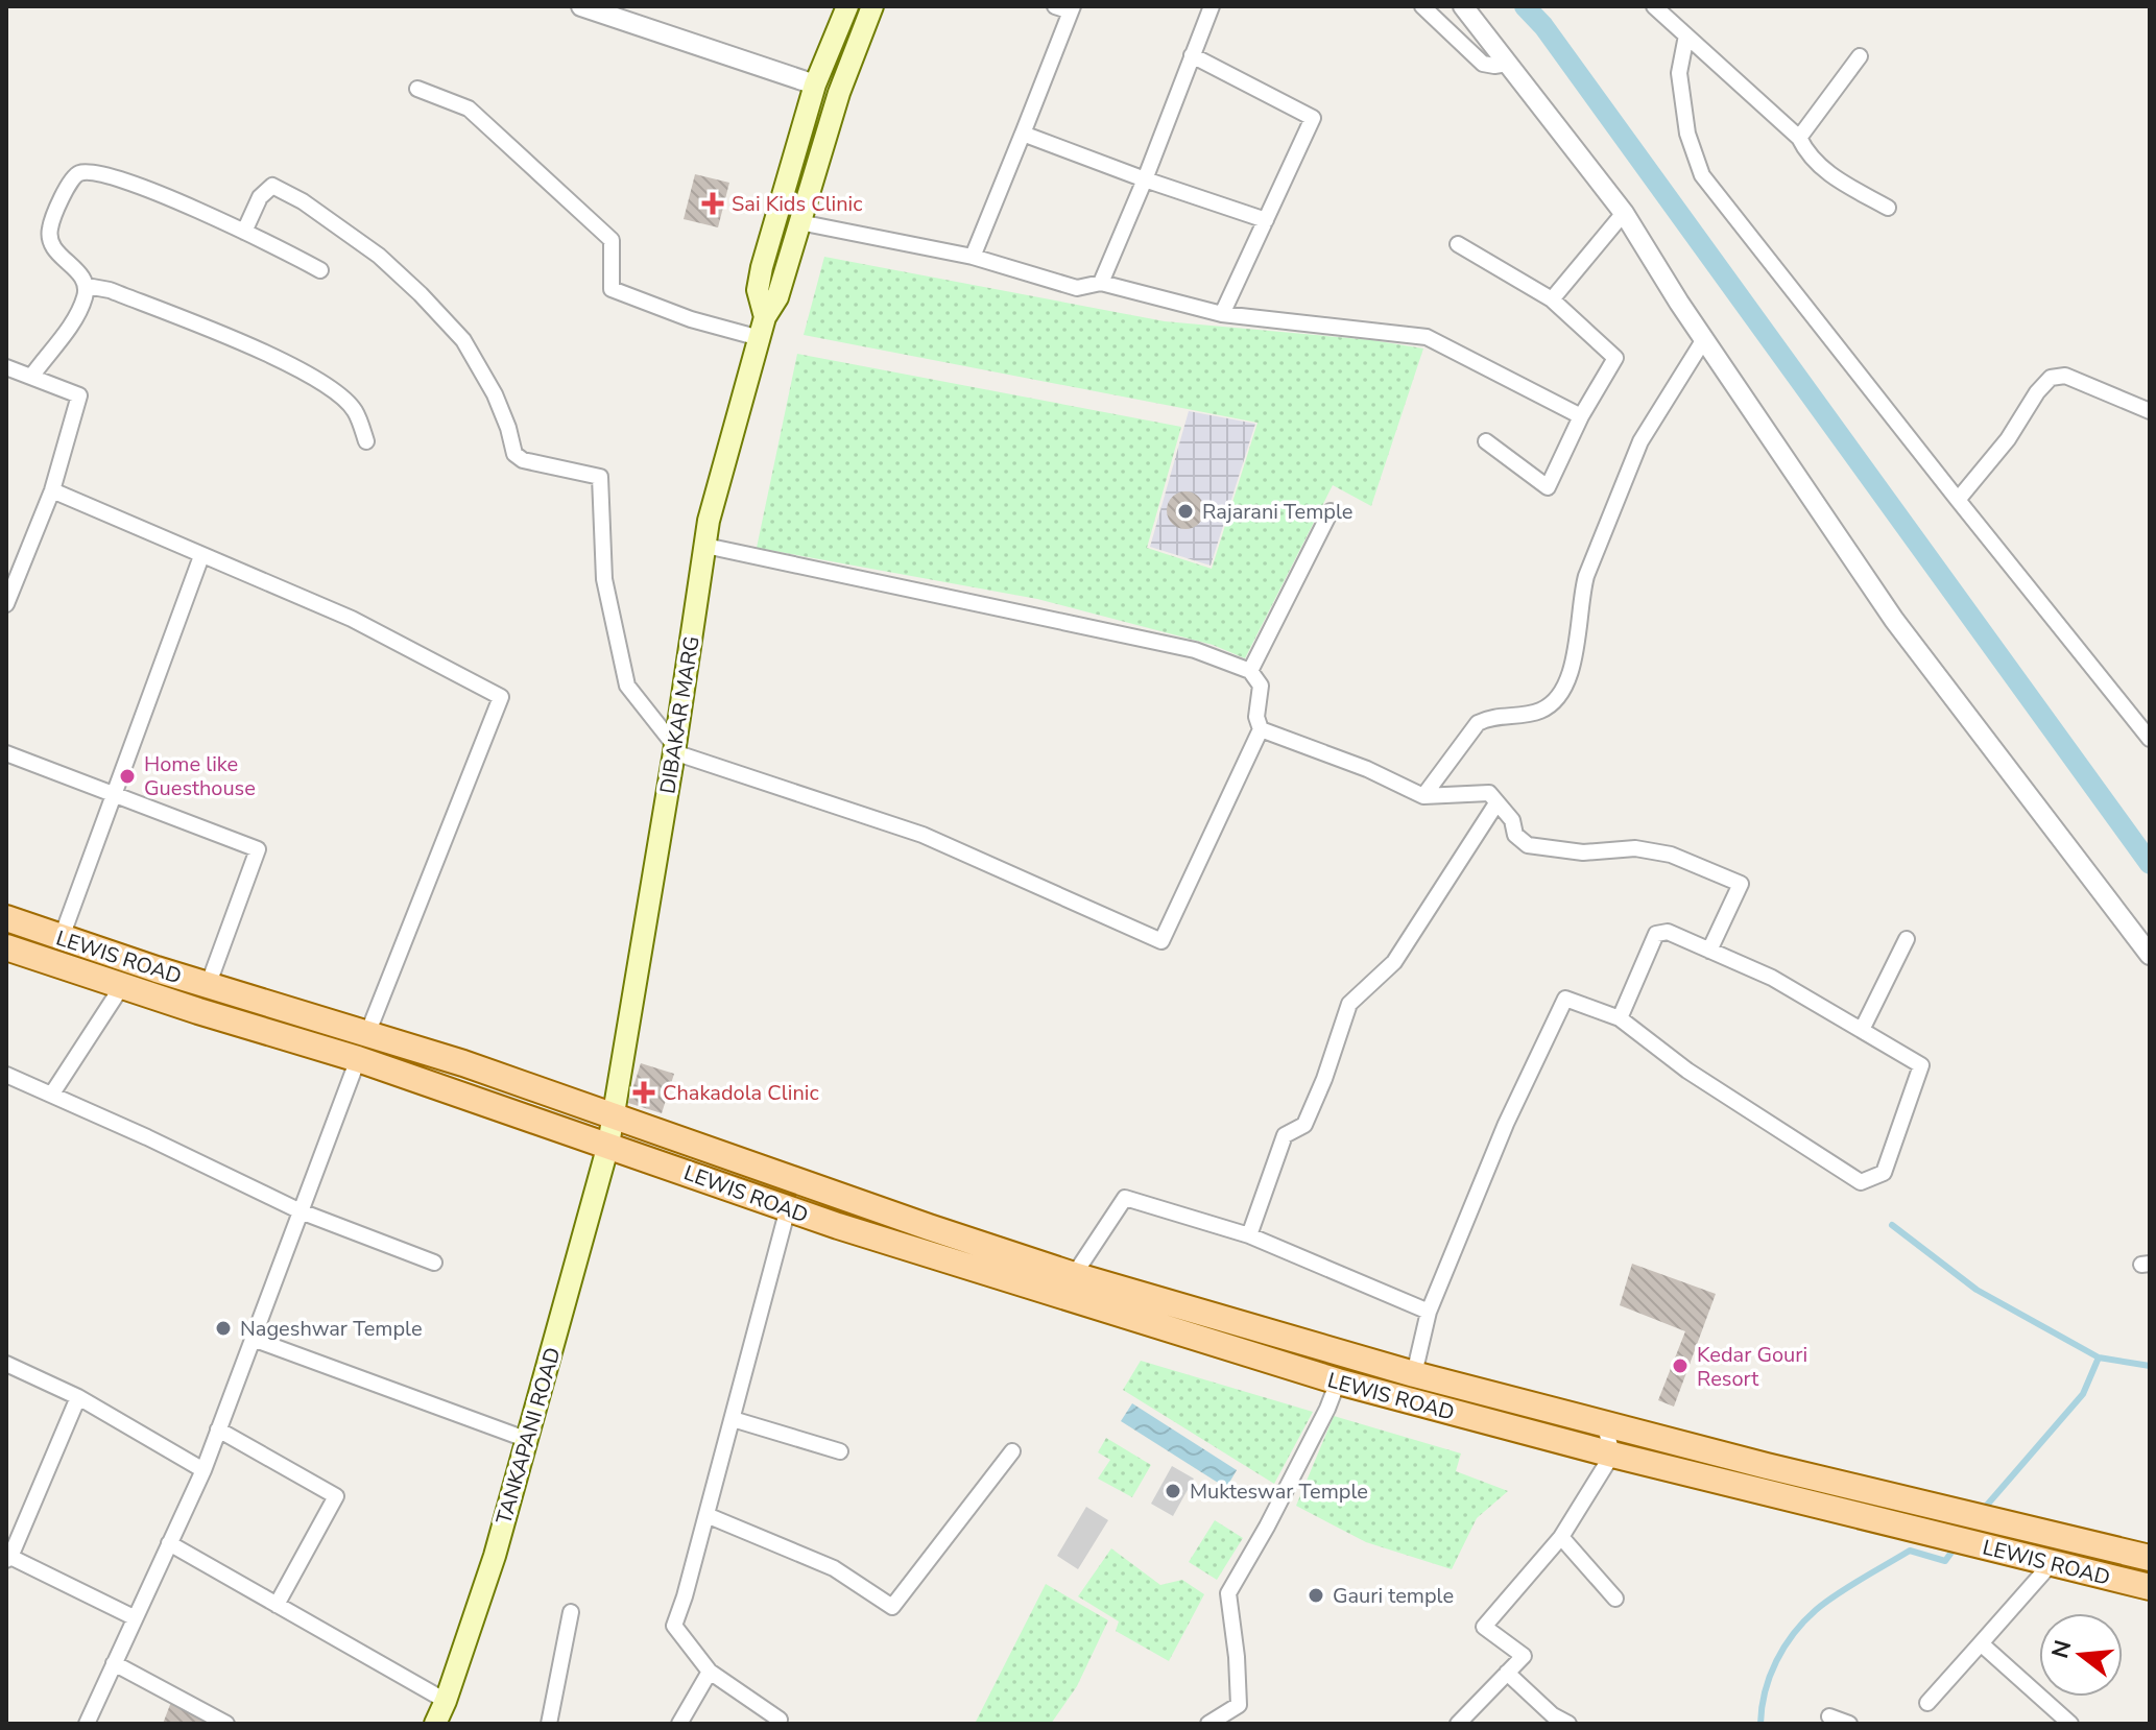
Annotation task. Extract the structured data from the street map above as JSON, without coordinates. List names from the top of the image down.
{
  "streets": {
    "main road": ["DIBAKAR MARG", "LEWIS ROAD", "TANKAPANI ROAD"]
  },
  "crossings": [
    ["DIBAKAR MARG", "LEWIS ROAD"],
    ["DIBAKAR MARG", "TANKAPANI ROAD"],
    ["LEWIS ROAD", "TANKAPANI ROAD"]
  ],
  "places": {
    "health": ["Sai Kids Clinic", "Chakadola Clinic"],
    "other": [
      "Rajarani Temple",
      "Home like Guesthouse",
      "Nageshwar Temple",
      "Kedar Gouri Resort",
      "Mukteswar Temple",
      "Gauri temple"
    ]
  },
  "north": "left"
}
